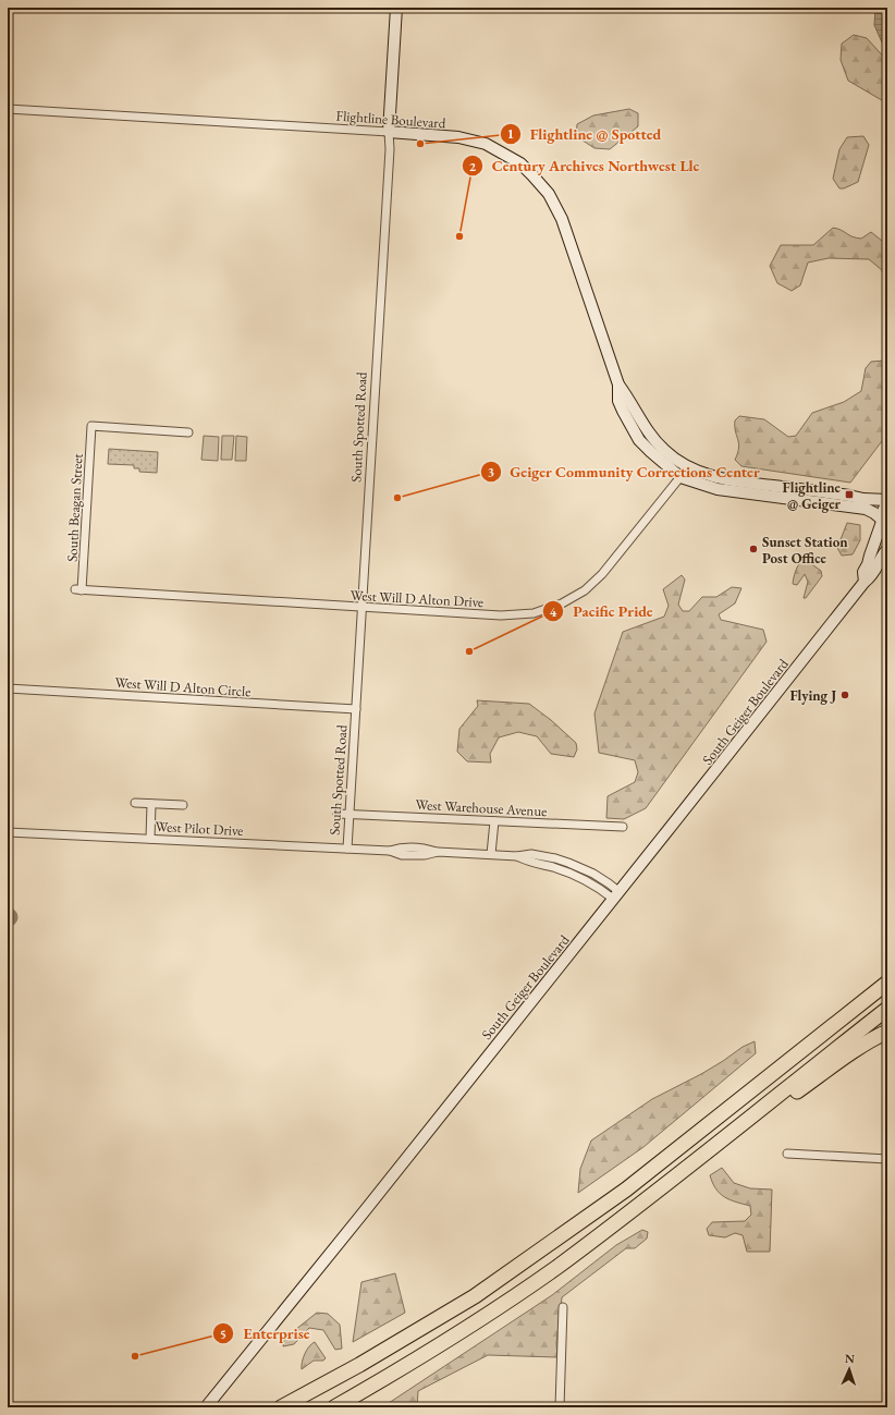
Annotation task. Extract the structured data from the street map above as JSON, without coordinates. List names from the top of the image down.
{
  "streets": {
    "main road": ["Flightline Boulevard", "South Spotted Road", "South Geiger Boulevard"],
    "street": [
      "South Beagan Street",
      "West Will D Alton Drive",
      "West Will D Alton Circle",
      "West Warehouse Avenue",
      "West Pilot Drive"
    ]
  },
  "crossings": [
    ["Flightline Boulevard", "South Spotted Road"],
    ["Flightline Boulevard", "West Will D Alton Drive"],
    ["Flightline Boulevard", "South Geiger Boulevard"],
    ["South Spotted Road", "West Will D Alton Drive"],
    ["South Spotted Road", "West Will D Alton Circle"],
    ["South Spotted Road", "West Warehouse Avenue"],
    ["South Spotted Road", "West Pilot Drive"],
    ["South Beagan Street", "West Will D Alton Drive"],
    ["South Geiger Boulevard", "West Pilot Drive"]
  ],
  "places": {
    "other": [
      "Flightline @ Spotted",
      "Century Archives Northwest Llc",
      "Geiger Community Corrections Center",
      "Sunset Station Post Office",
      "Pacific Pride",
      "Flying J",
      "Enterprise"
    ],
    "transit": ["Flightline @ Geiger"]
  },
  "north": "top"
}
